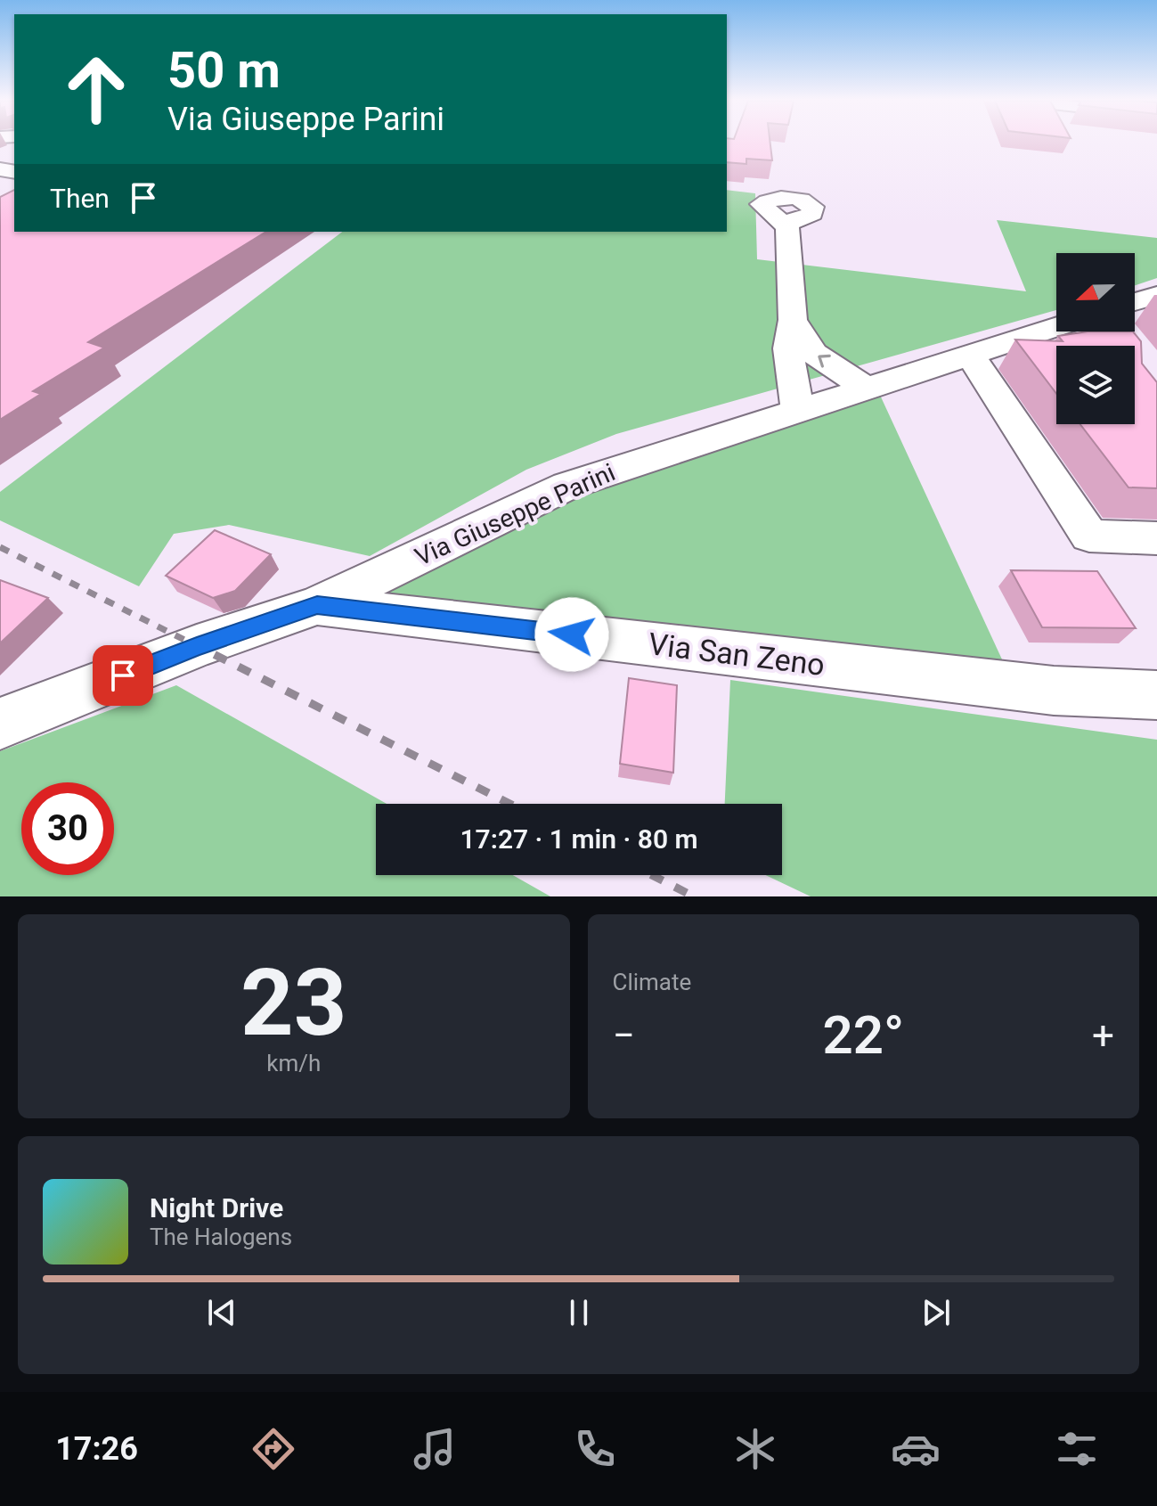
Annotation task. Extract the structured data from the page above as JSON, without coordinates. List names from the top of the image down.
{
  "streets": {
    "street": ["Via Giuseppe Parini", "Via San Zeno"]
  },
  "crossings": [
    ["Via Giuseppe Parini", "Via San Zeno"]
  ],
  "north": "left",
  "page": {
    "turn": ["50 m", "Via Giuseppe Parini"],
    "then": "Then",
    "limit": "30",
    "trip": "17:27 · 1 min · 80 m",
    "tile": [
      ["23", "km/h"],
      "Climate"
    ],
    "heat": ["−", "22°", "+"],
    "song": ["Night Drive", "The Halogens"],
    "tabs": "17:26"
  }
}
